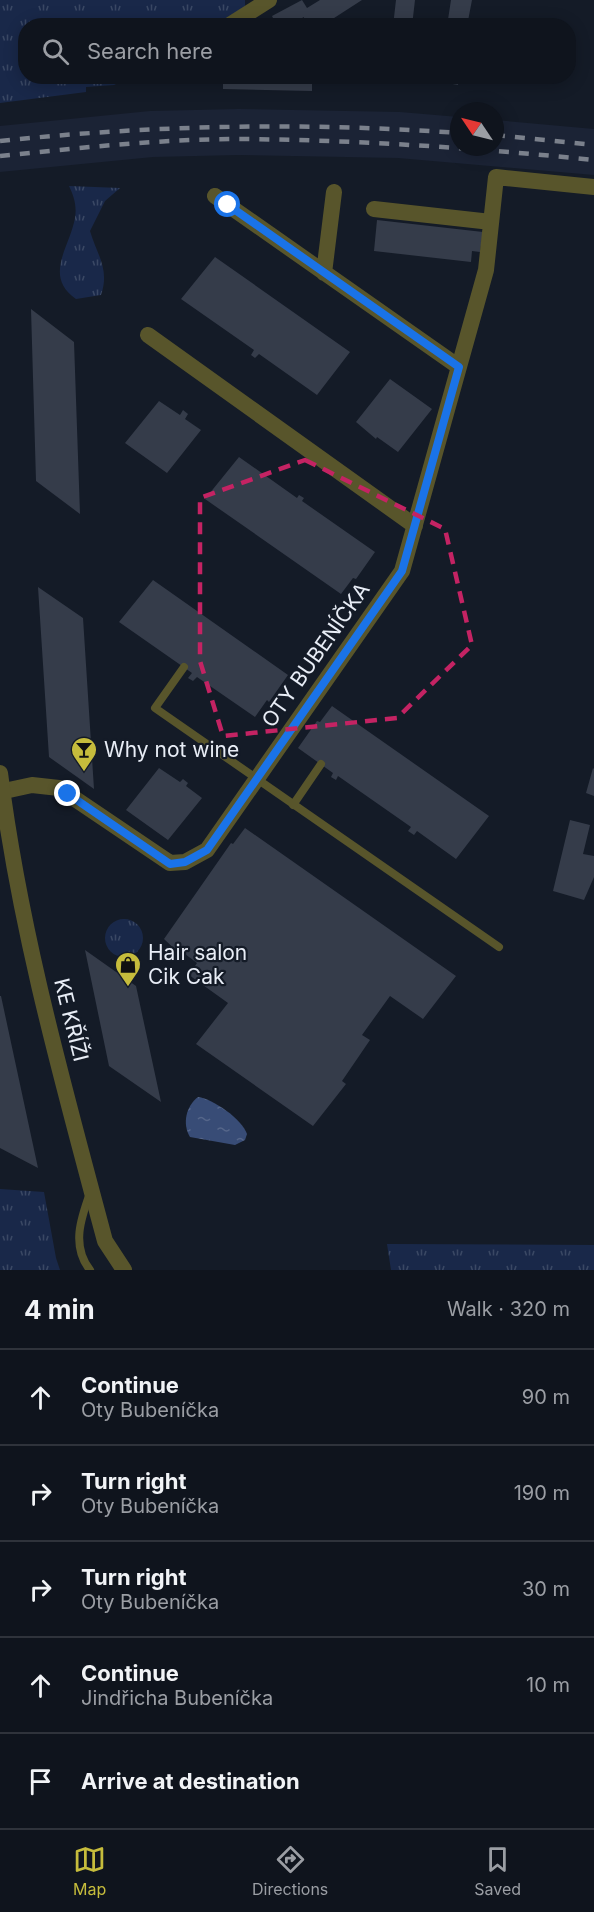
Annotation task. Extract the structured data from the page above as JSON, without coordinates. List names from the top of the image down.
{
  "streets": {
    "street": ["OTY BUBENÍČKA", "KE KŘÍŽI"]
  },
  "crossings": [
    ["OTY BUBENÍČKA", "KE KŘÍŽI"]
  ],
  "places": {
    "bar": ["Why not wine"],
    "shop": ["Hair salon Cik Cak"]
  },
  "north": "top left",
  "page": {
    "search": "Search here",
    "heading": ["4 min", "Walk · 320 m"],
    "list": [
      ["Continue", "Oty Bubeníčka", "90 m"],
      ["Turn right", "Oty Bubeníčka", "190 m"],
      ["Turn right", "Oty Bubeníčka", "30 m"],
      ["Continue", "Jindřicha Bubeníčka", "10 m"],
      "Arrive at destination"
    ],
    "nav": ["Map", "Directions", "Saved"]
  }
}
